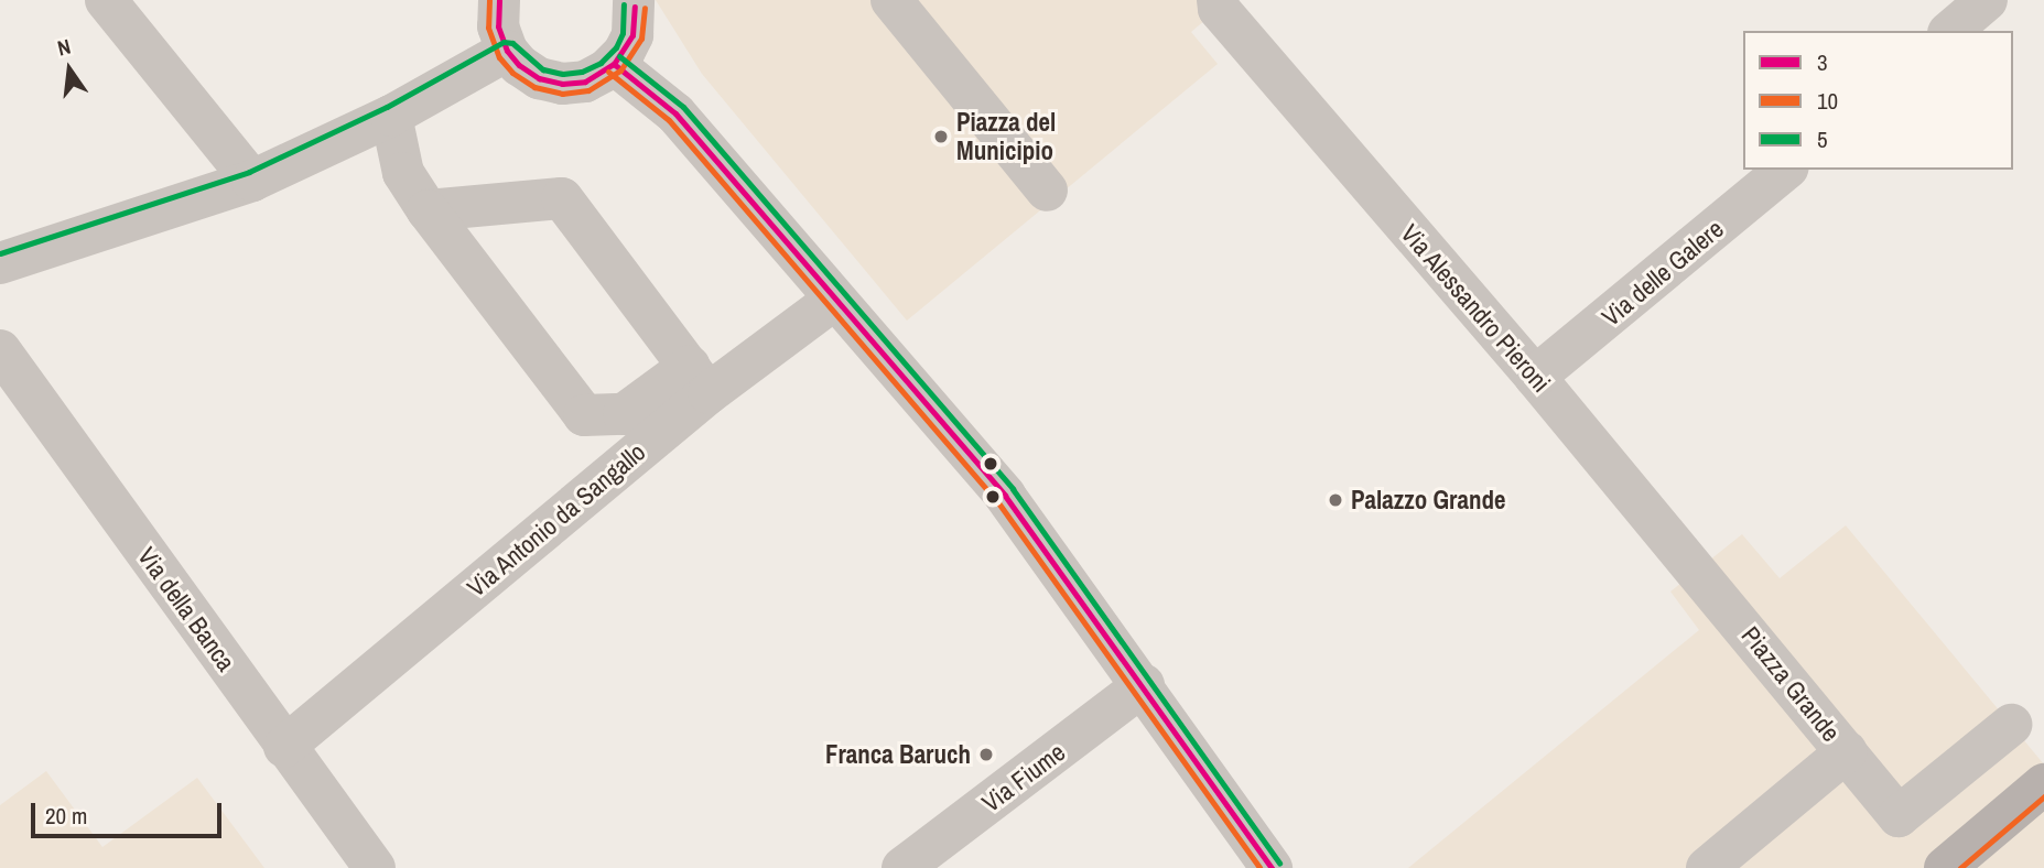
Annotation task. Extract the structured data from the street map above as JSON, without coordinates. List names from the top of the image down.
{
  "streets": {
    "street": [
      "Via delle Galere",
      "Via Alessandro Pieroni",
      "Via Antonio da Sangallo",
      "Via della Banca",
      "Piazza Grande",
      "Via Fiume"
    ]
  },
  "crossings": [
    ["Via delle Galere", "Via Alessandro Pieroni"],
    ["Via Alessandro Pieroni", "Piazza Grande"],
    ["Via Antonio da Sangallo", "Via della Banca"]
  ],
  "places": ["Piazza del Municipio", "Palazzo Grande", "Franca Baruch"],
  "lines": ["transit line 3", "transit line 10", "transit line 5"],
  "legend": ["3", "10", "5"],
  "scale_bar": "20 m",
  "north": "top"
}
